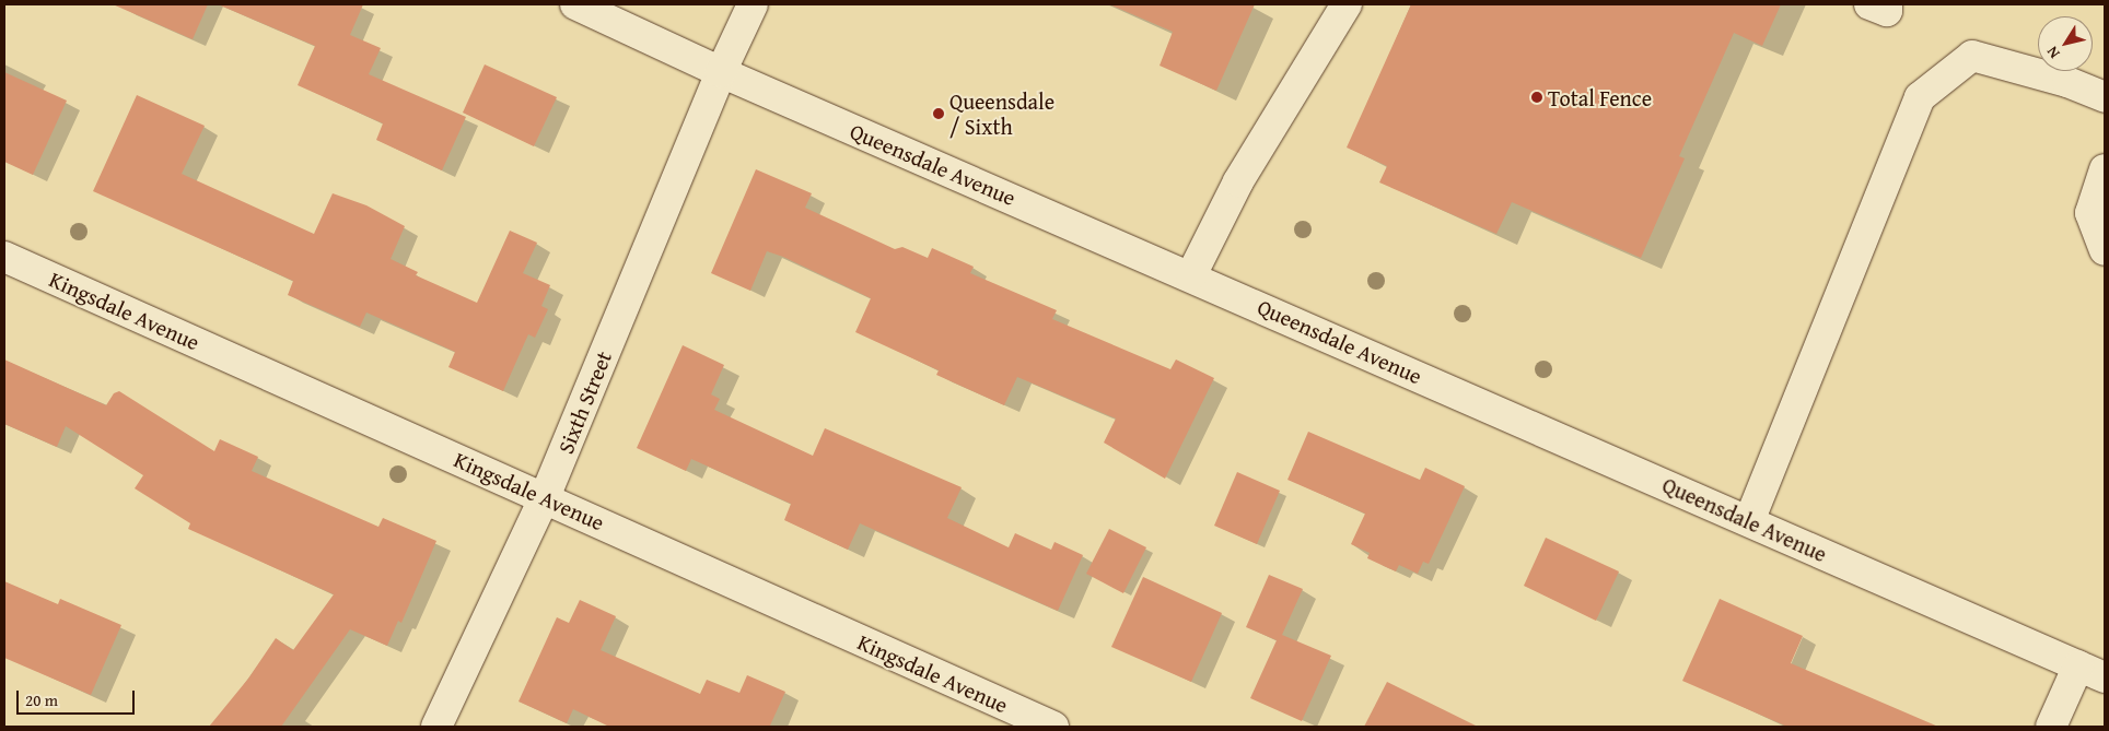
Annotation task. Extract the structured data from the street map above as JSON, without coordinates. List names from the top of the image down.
{
  "streets": {
    "street": ["Queensdale Avenue", "Kingsdale Avenue", "Sixth Street"]
  },
  "crossings": [
    ["Queensdale Avenue", "Sixth Street"],
    ["Kingsdale Avenue", "Sixth Street"]
  ],
  "places": ["Total Fence", "Queensdale / Sixth"],
  "scale_bar": "20 m",
  "north": "bottom left"
}
